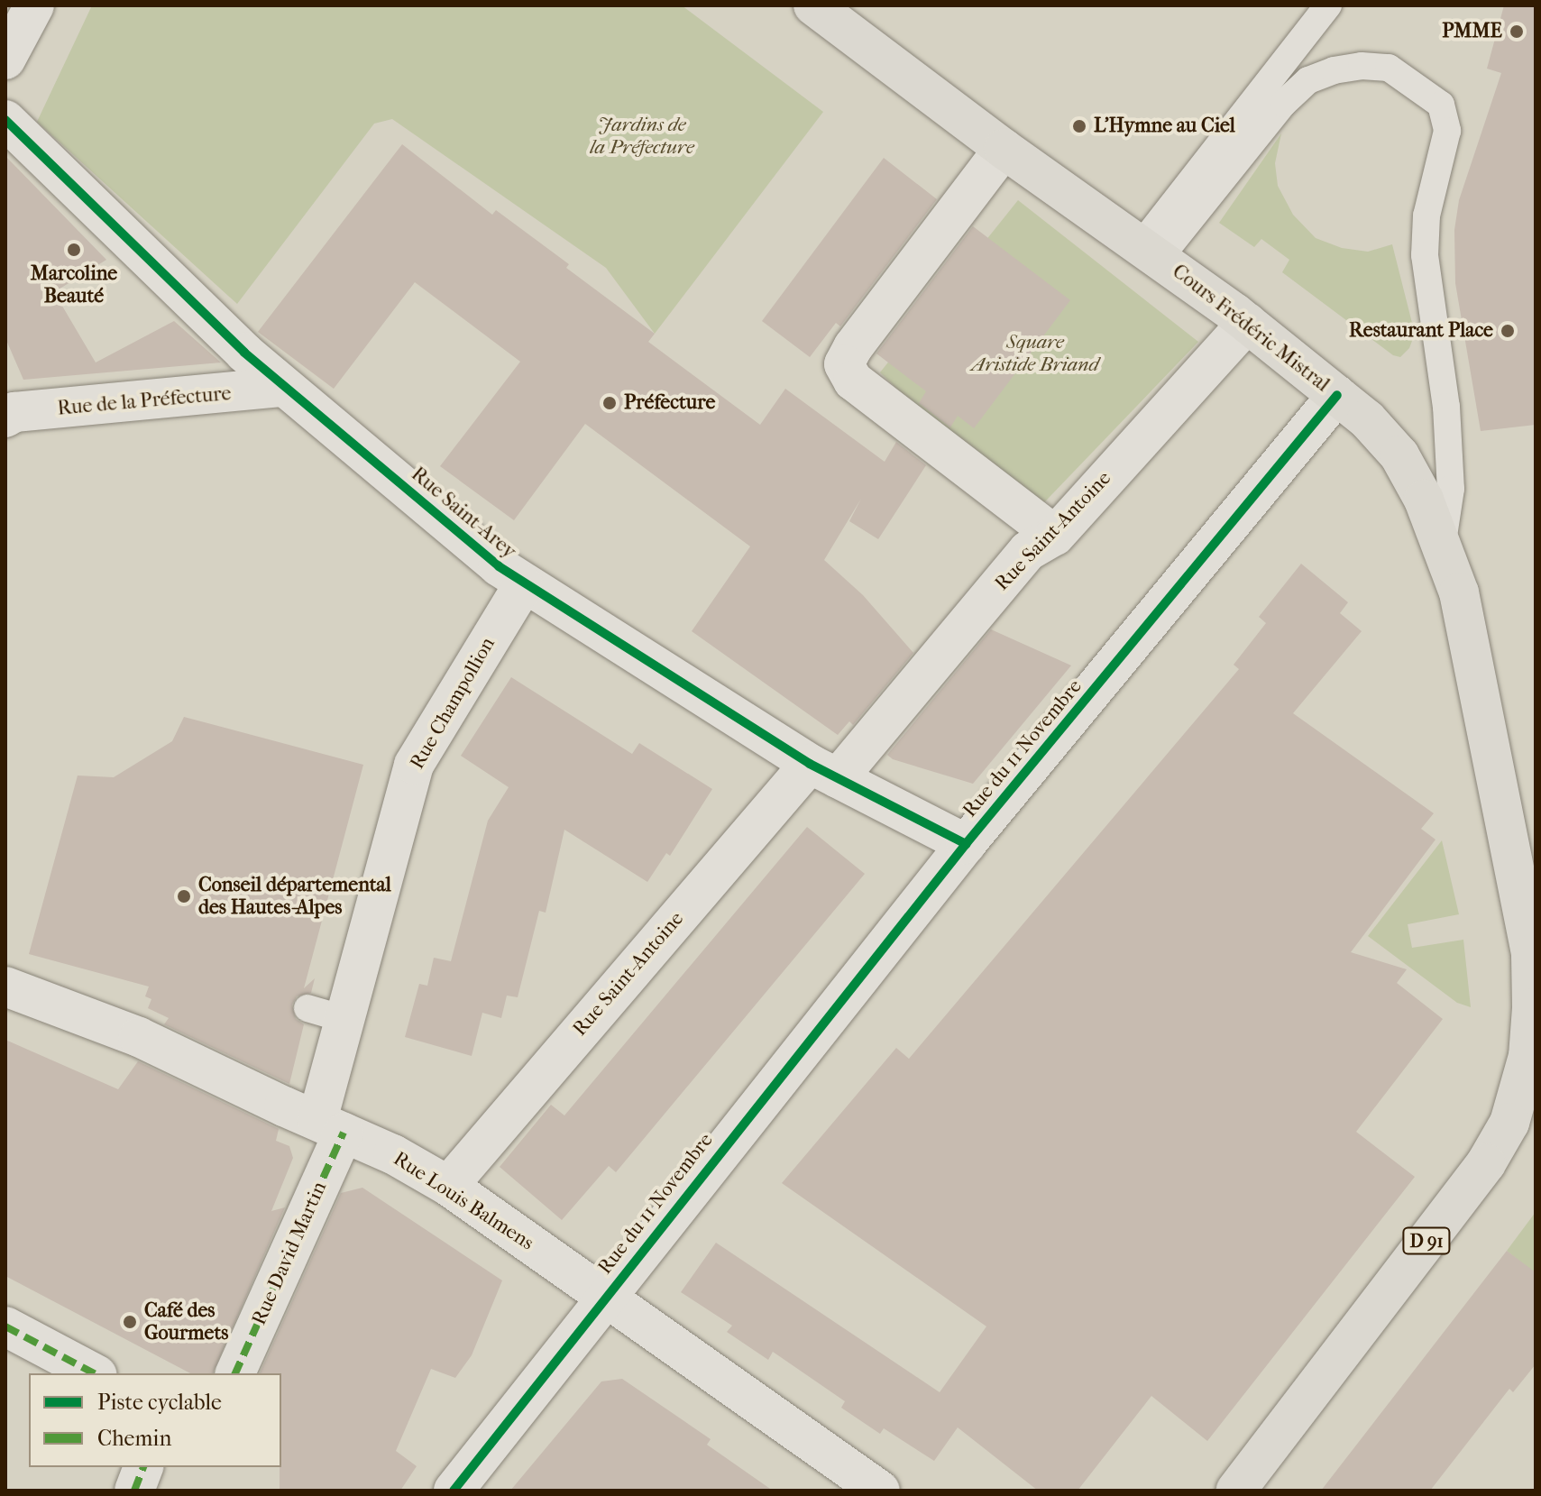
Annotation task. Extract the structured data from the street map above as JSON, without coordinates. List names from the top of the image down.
{
  "streets": {
    "main road": ["Cours Frédéric Mistral", "D 91"],
    "street": [
      "Rue de la Préfecture",
      "Rue Saint-Arey",
      "Rue Saint-Antoine",
      "Rue Champollion",
      "Rue du 11 Novembre",
      "Rue Louis Balmens",
      "Rue David Martin"
    ]
  },
  "crossings": [
    ["Cours Frédéric Mistral", "Rue Saint-Antoine"],
    ["Cours Frédéric Mistral", "Rue du 11 Novembre"],
    ["Cours Frédéric Mistral", "D 91"],
    ["Rue de la Préfecture", "Rue Saint-Arey"],
    ["Rue Saint-Arey", "Rue Saint-Antoine"],
    ["Rue Saint-Arey", "Rue Champollion"],
    ["Rue Saint-Arey", "Rue du 11 Novembre"],
    ["Rue Saint-Antoine", "Rue Louis Balmens"],
    ["Rue Champollion", "Rue Louis Balmens"],
    ["Rue Champollion", "Rue David Martin"],
    ["Rue du 11 Novembre", "Rue Louis Balmens"],
    ["Rue Louis Balmens", "Rue David Martin"]
  ],
  "parks": ["Jardins de la Préfecture", "Square Aristide Briand"],
  "places": [
    "PMME",
    "L'Hymne au Ciel",
    "Marcoline Beauté",
    "Restaurant Place",
    "Préfecture",
    "Conseil départemental des Hautes-Alpes",
    "Café des Gourmets"
  ],
  "legend": ["Piste cyclable", "Chemin"]
}
